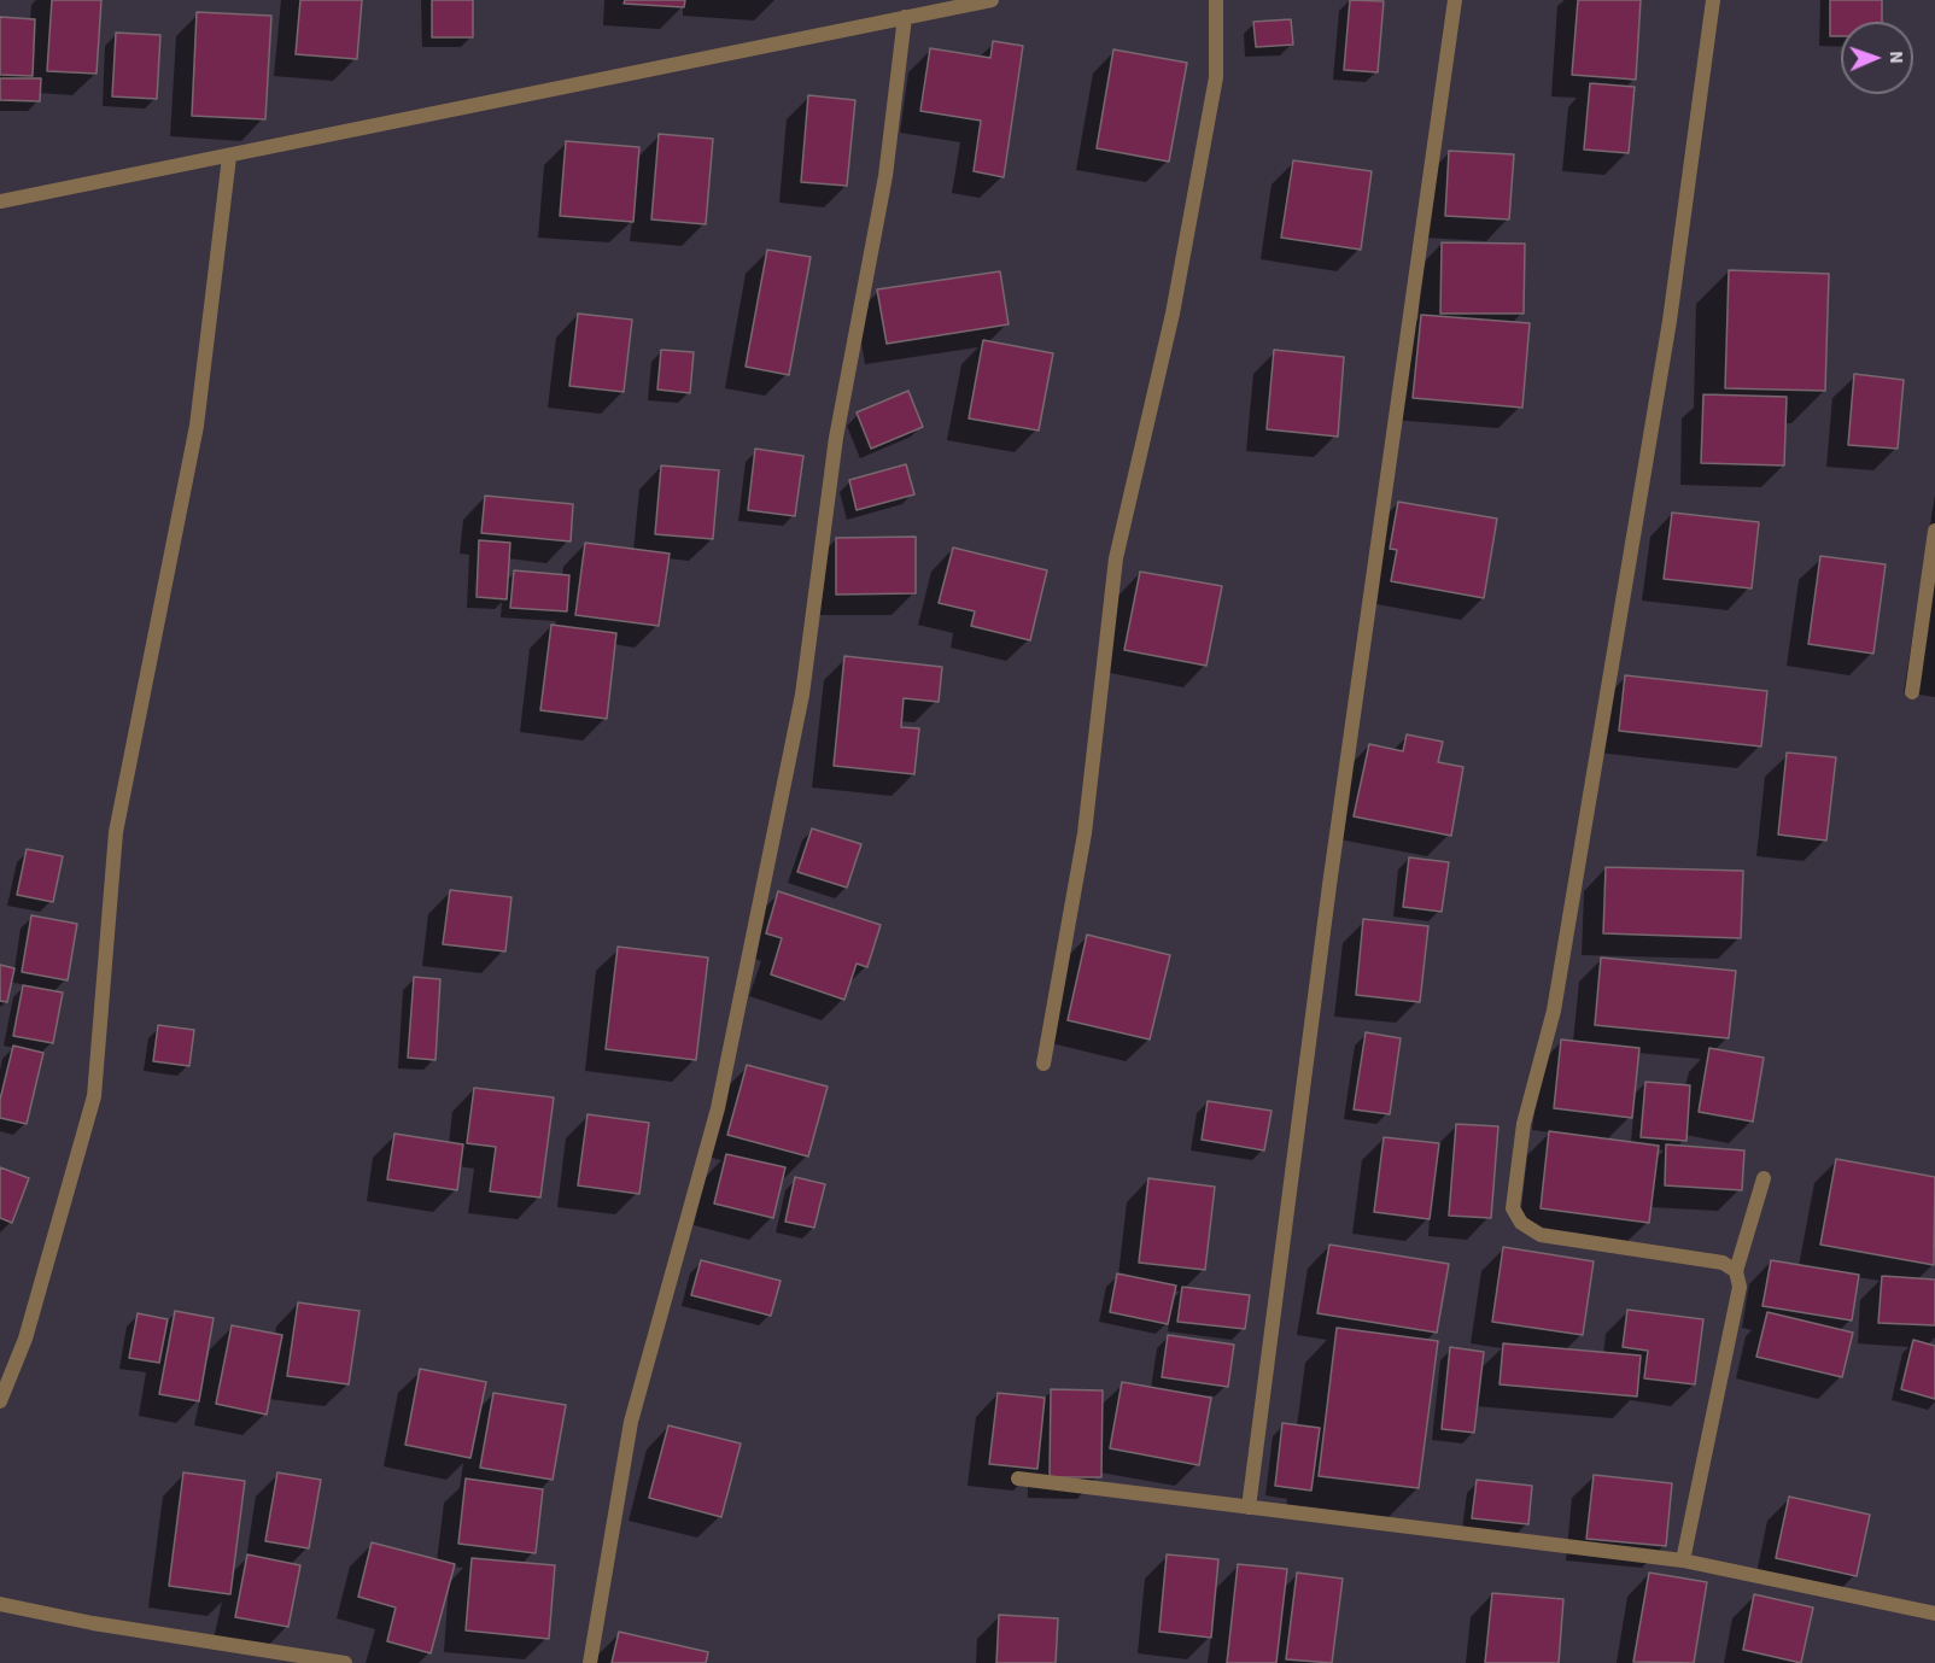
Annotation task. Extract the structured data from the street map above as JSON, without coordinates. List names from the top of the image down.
{
  "north": "right"
}
